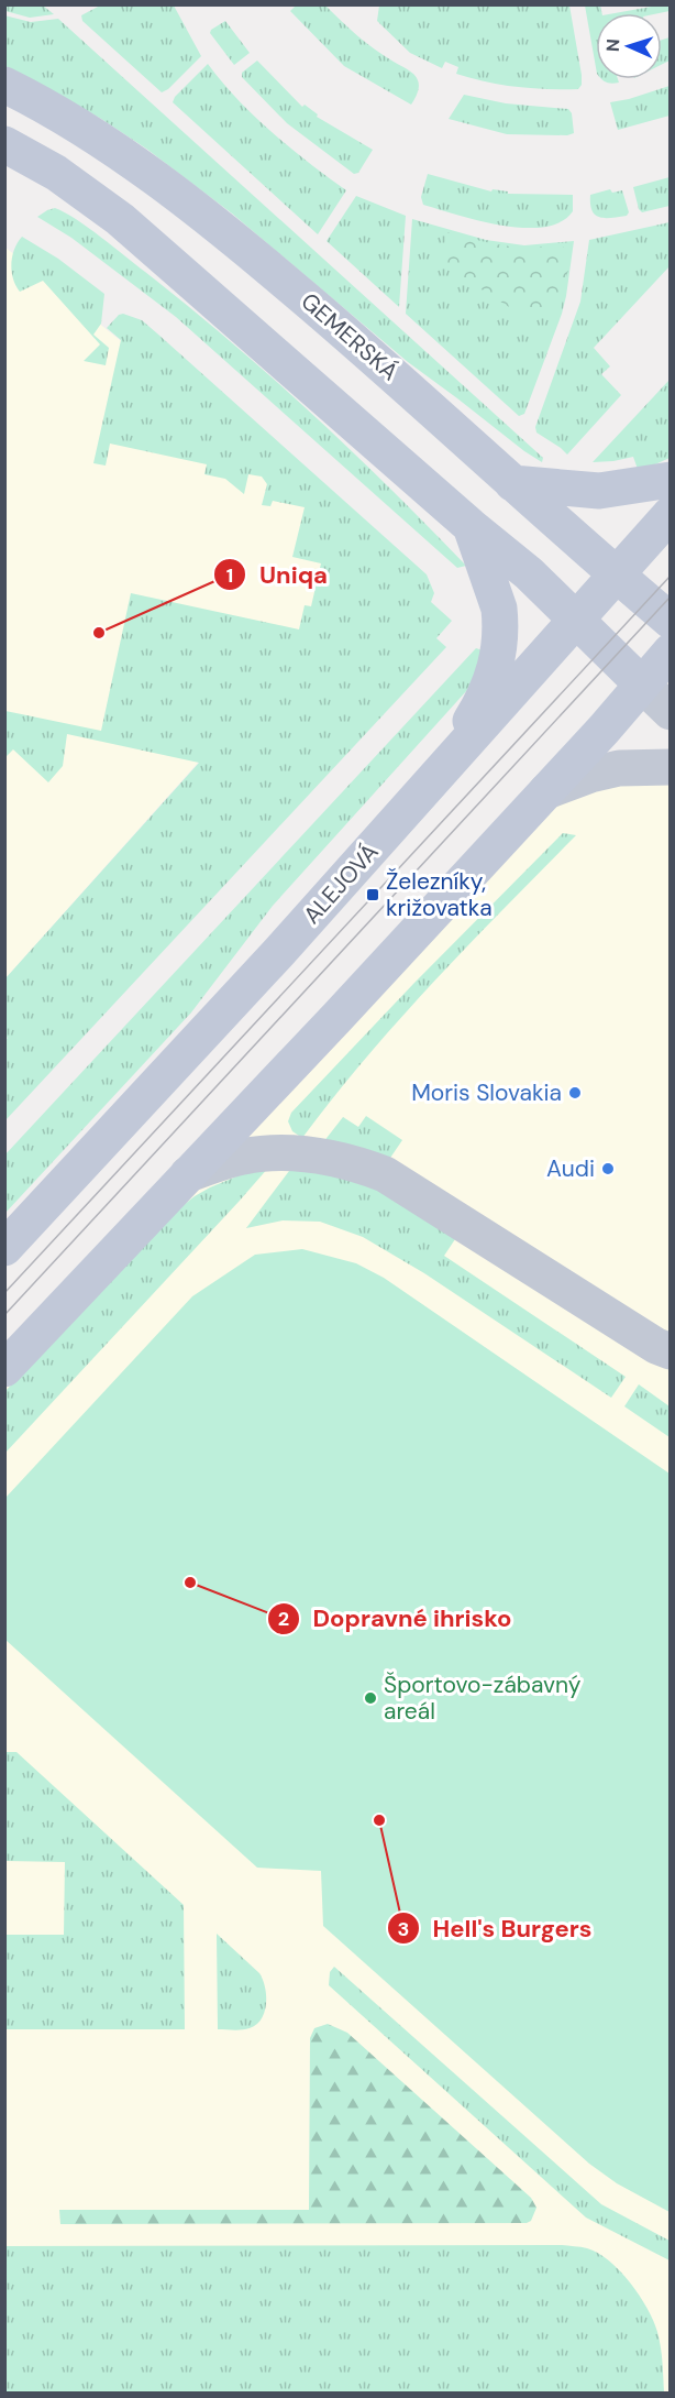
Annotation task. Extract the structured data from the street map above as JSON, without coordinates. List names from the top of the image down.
{
  "streets": {
    "street": ["GEMERSKÁ", "ALEJOVÁ"]
  },
  "crossings": [
    ["GEMERSKÁ", "ALEJOVÁ"]
  ],
  "places": {
    "other": [
      "Uniqa",
      "Moris Slovakia",
      "Audi",
      "Dopravné ihrisko",
      "Športovo-zábavný areál",
      "Hell's Burgers"
    ],
    "transit": ["Železníky, križovatka"]
  },
  "north": "left"
}
